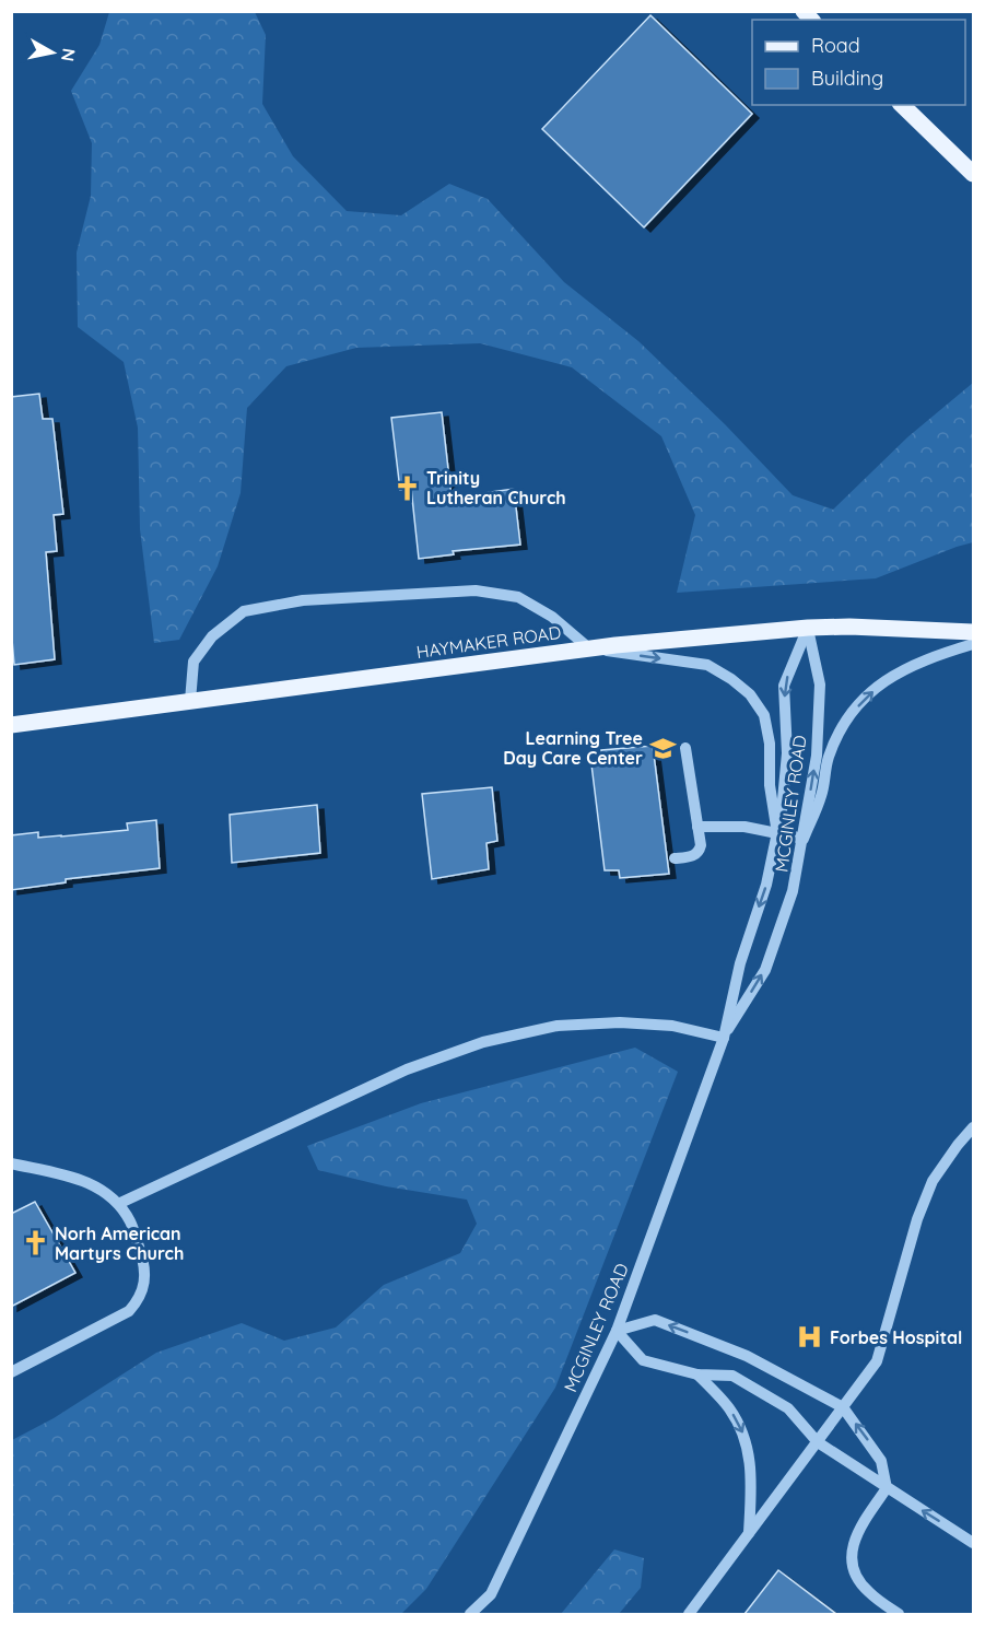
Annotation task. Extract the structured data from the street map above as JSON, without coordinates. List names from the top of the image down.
{
  "streets": {
    "main road": ["HAYMAKER ROAD"],
    "street": ["MCGINLEY ROAD"]
  },
  "crossings": [
    ["HAYMAKER ROAD", "MCGINLEY ROAD"]
  ],
  "places": {
    "church": ["Trinity Lutheran Church", "Norh American Martyrs Church"],
    "school or university": ["Learning Tree Day Care Center"],
    "hospital": ["Forbes Hospital"]
  },
  "legend": ["Road", "Building"],
  "north": "right"
}
